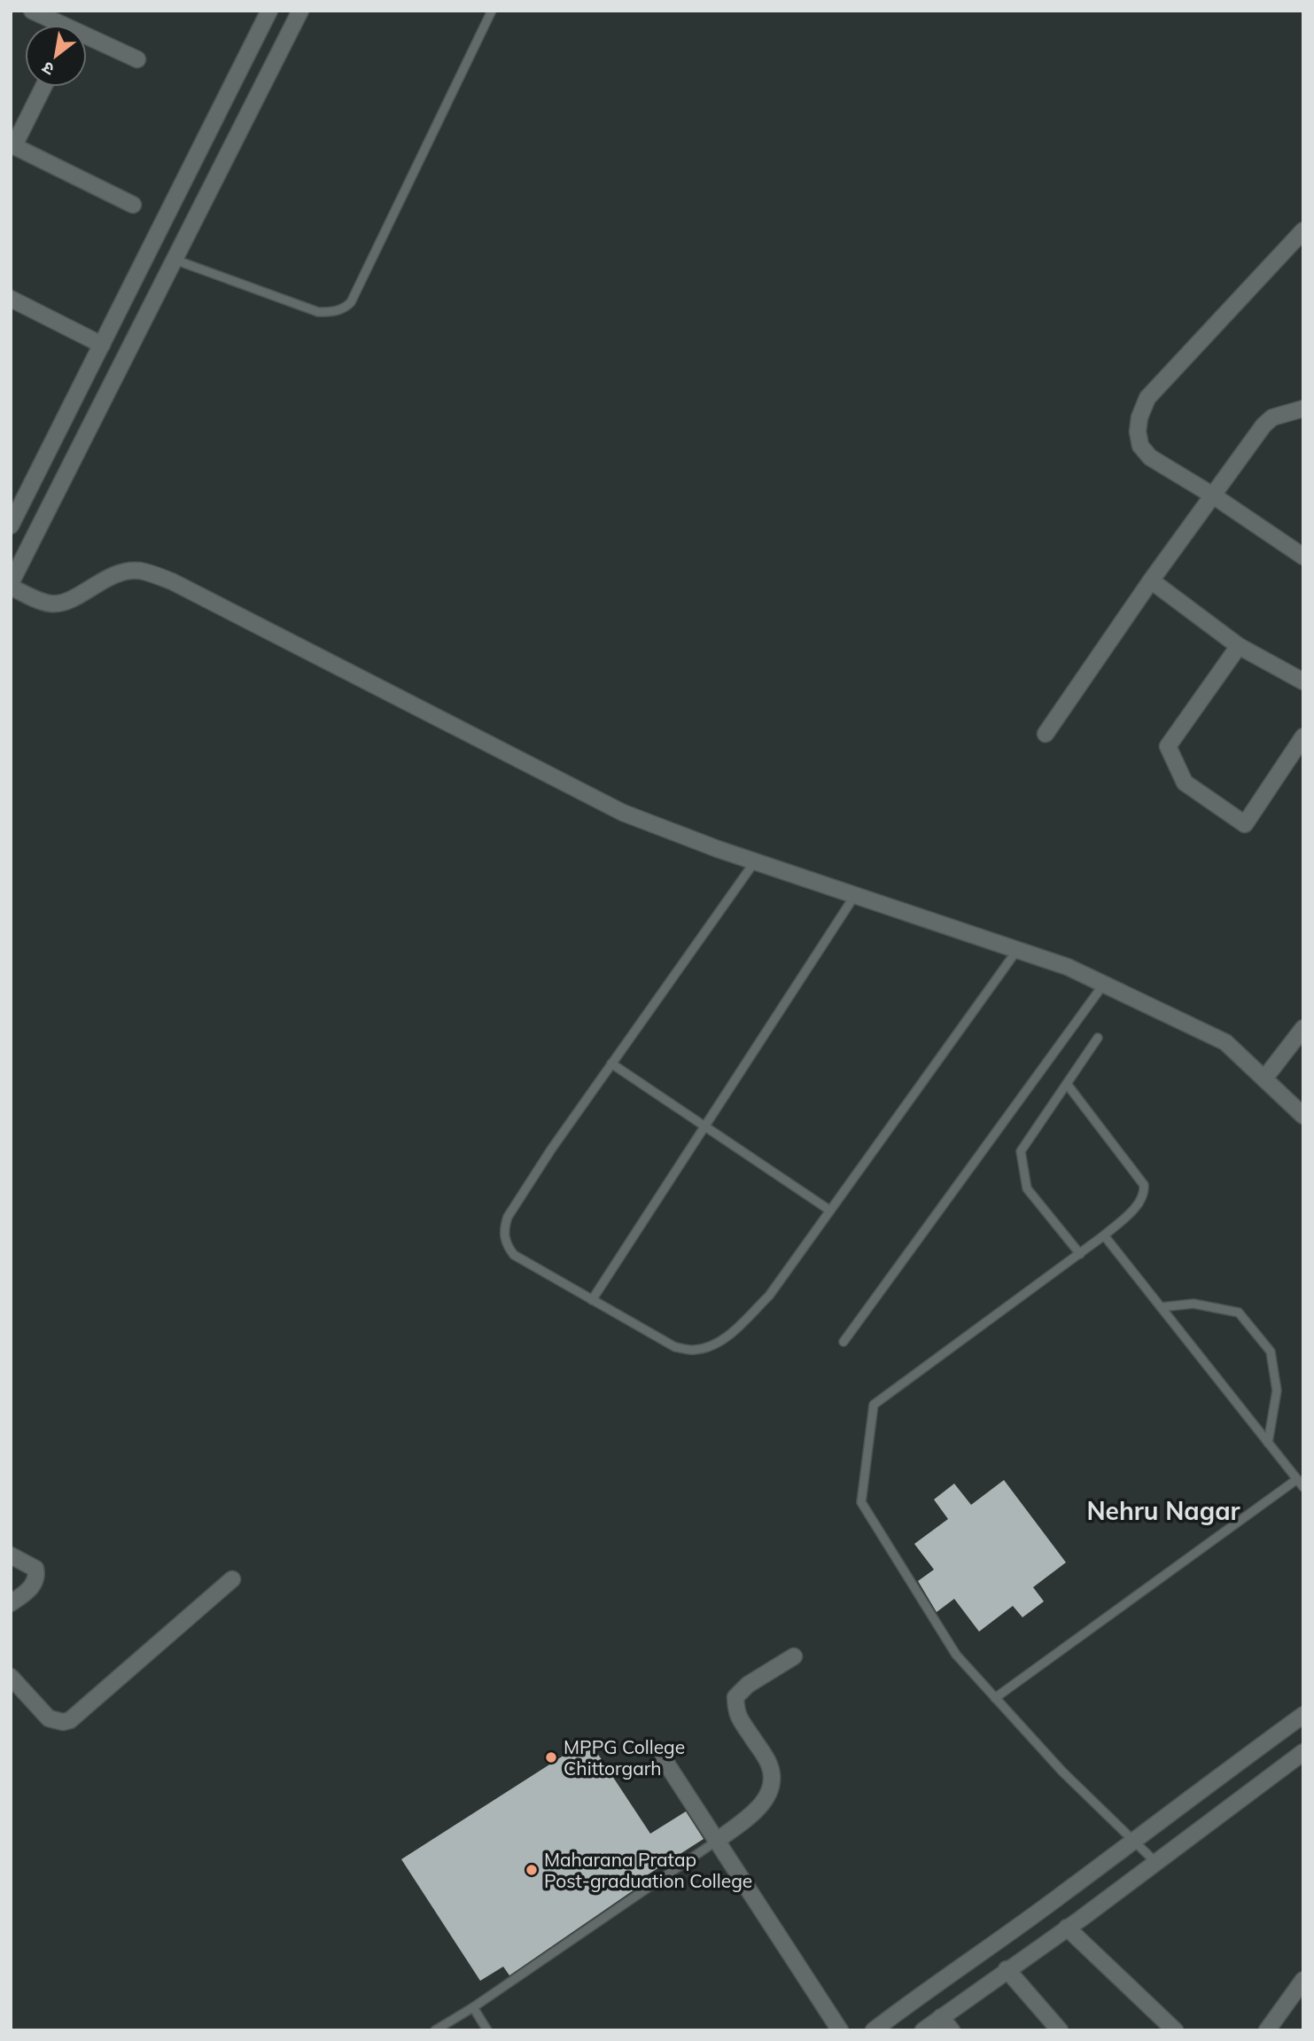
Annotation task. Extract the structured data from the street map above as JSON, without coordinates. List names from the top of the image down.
{
  "districts": ["Nehru Nagar"],
  "places": ["MPPG College Chittorgarh", "Maharana Pratap Post-graduation College"],
  "north": "bottom left"
}
